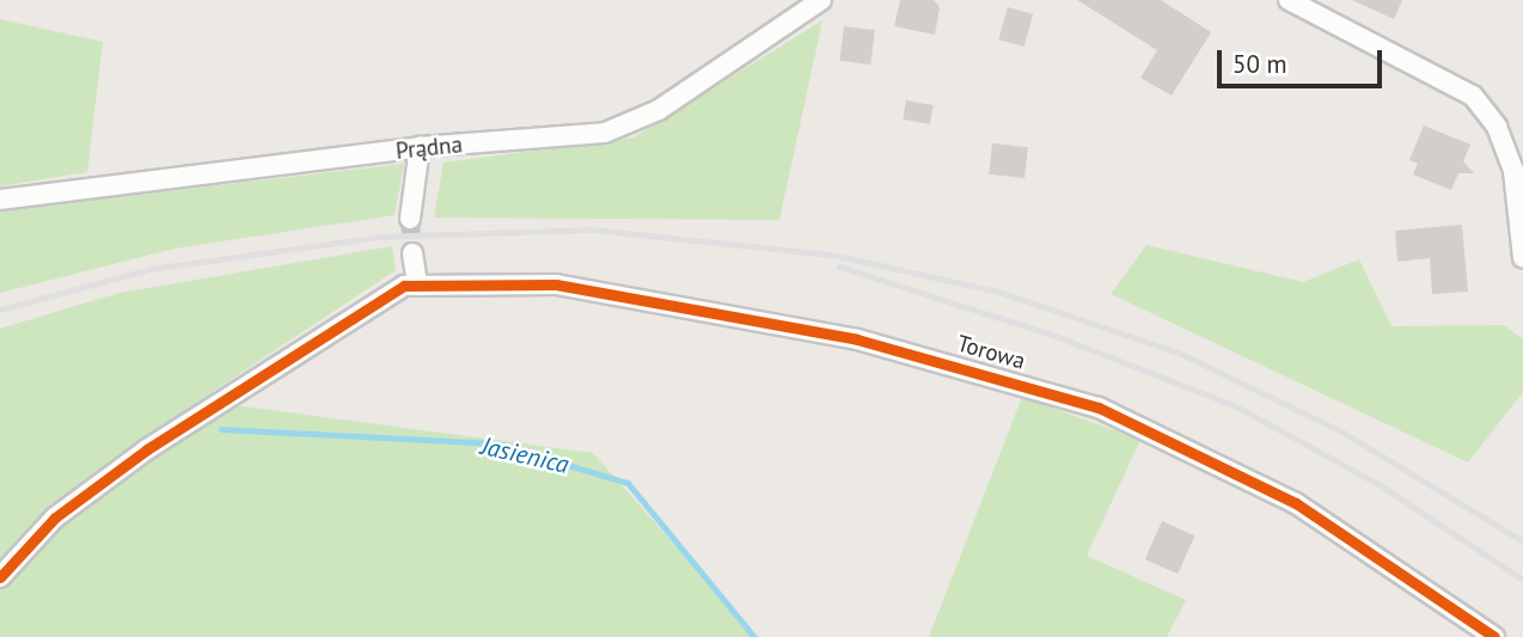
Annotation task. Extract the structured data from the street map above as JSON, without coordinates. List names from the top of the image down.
{
  "streets": {
    "street": ["Prądna", "Torowa"]
  },
  "water": ["Jasienica"],
  "scale_bar": "50 m"
}
